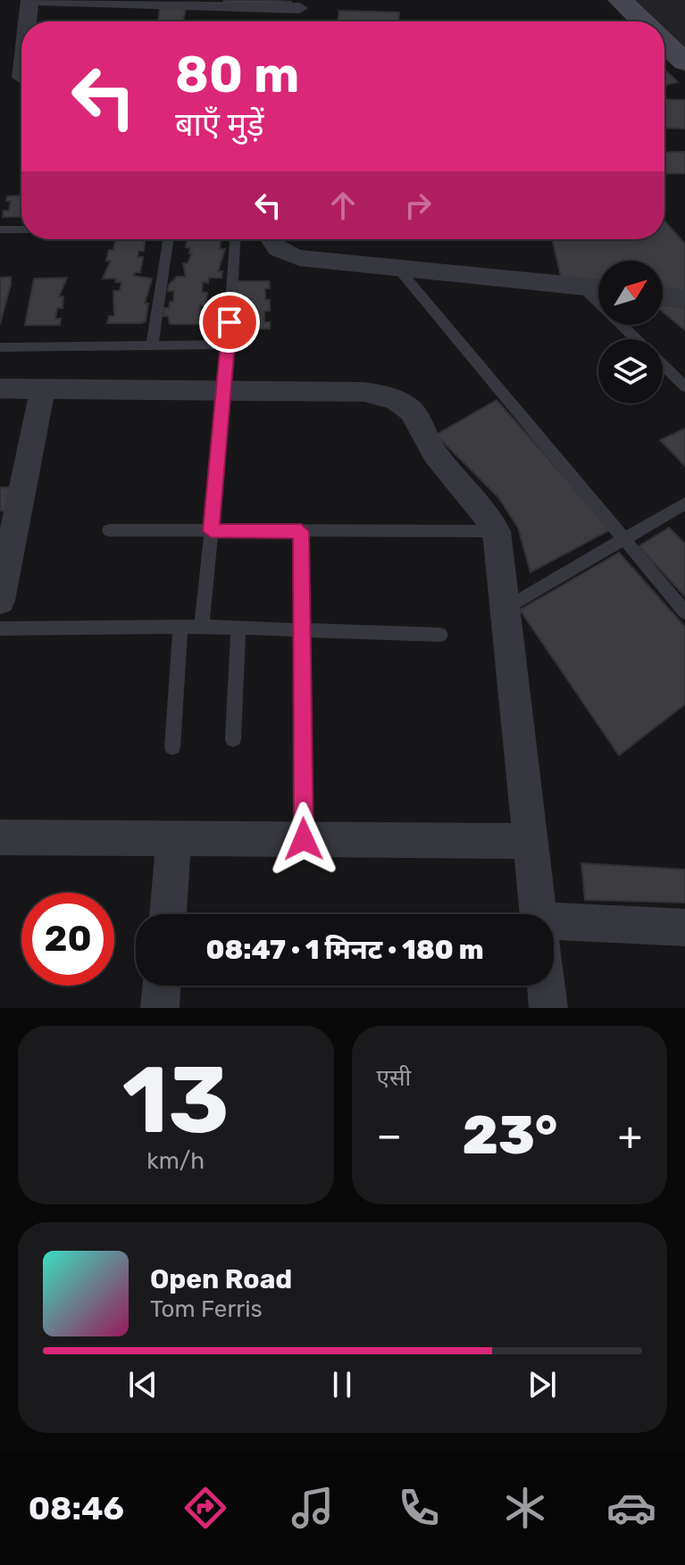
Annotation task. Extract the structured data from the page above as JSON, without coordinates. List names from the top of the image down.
{
  "north": "top right",
  "page": {
    "turn": ["80 m", "बाएँ मुड़ें"],
    "limit": "20",
    "trip": "08:47 · 1 मिनट · 180 m",
    "tile": [
      ["13", "km/h"],
      "एसी"
    ],
    "heat": ["−", "23°", "+"],
    "song": ["Open Road", "Tom Ferris"],
    "tabs": "08:46"
  }
}
